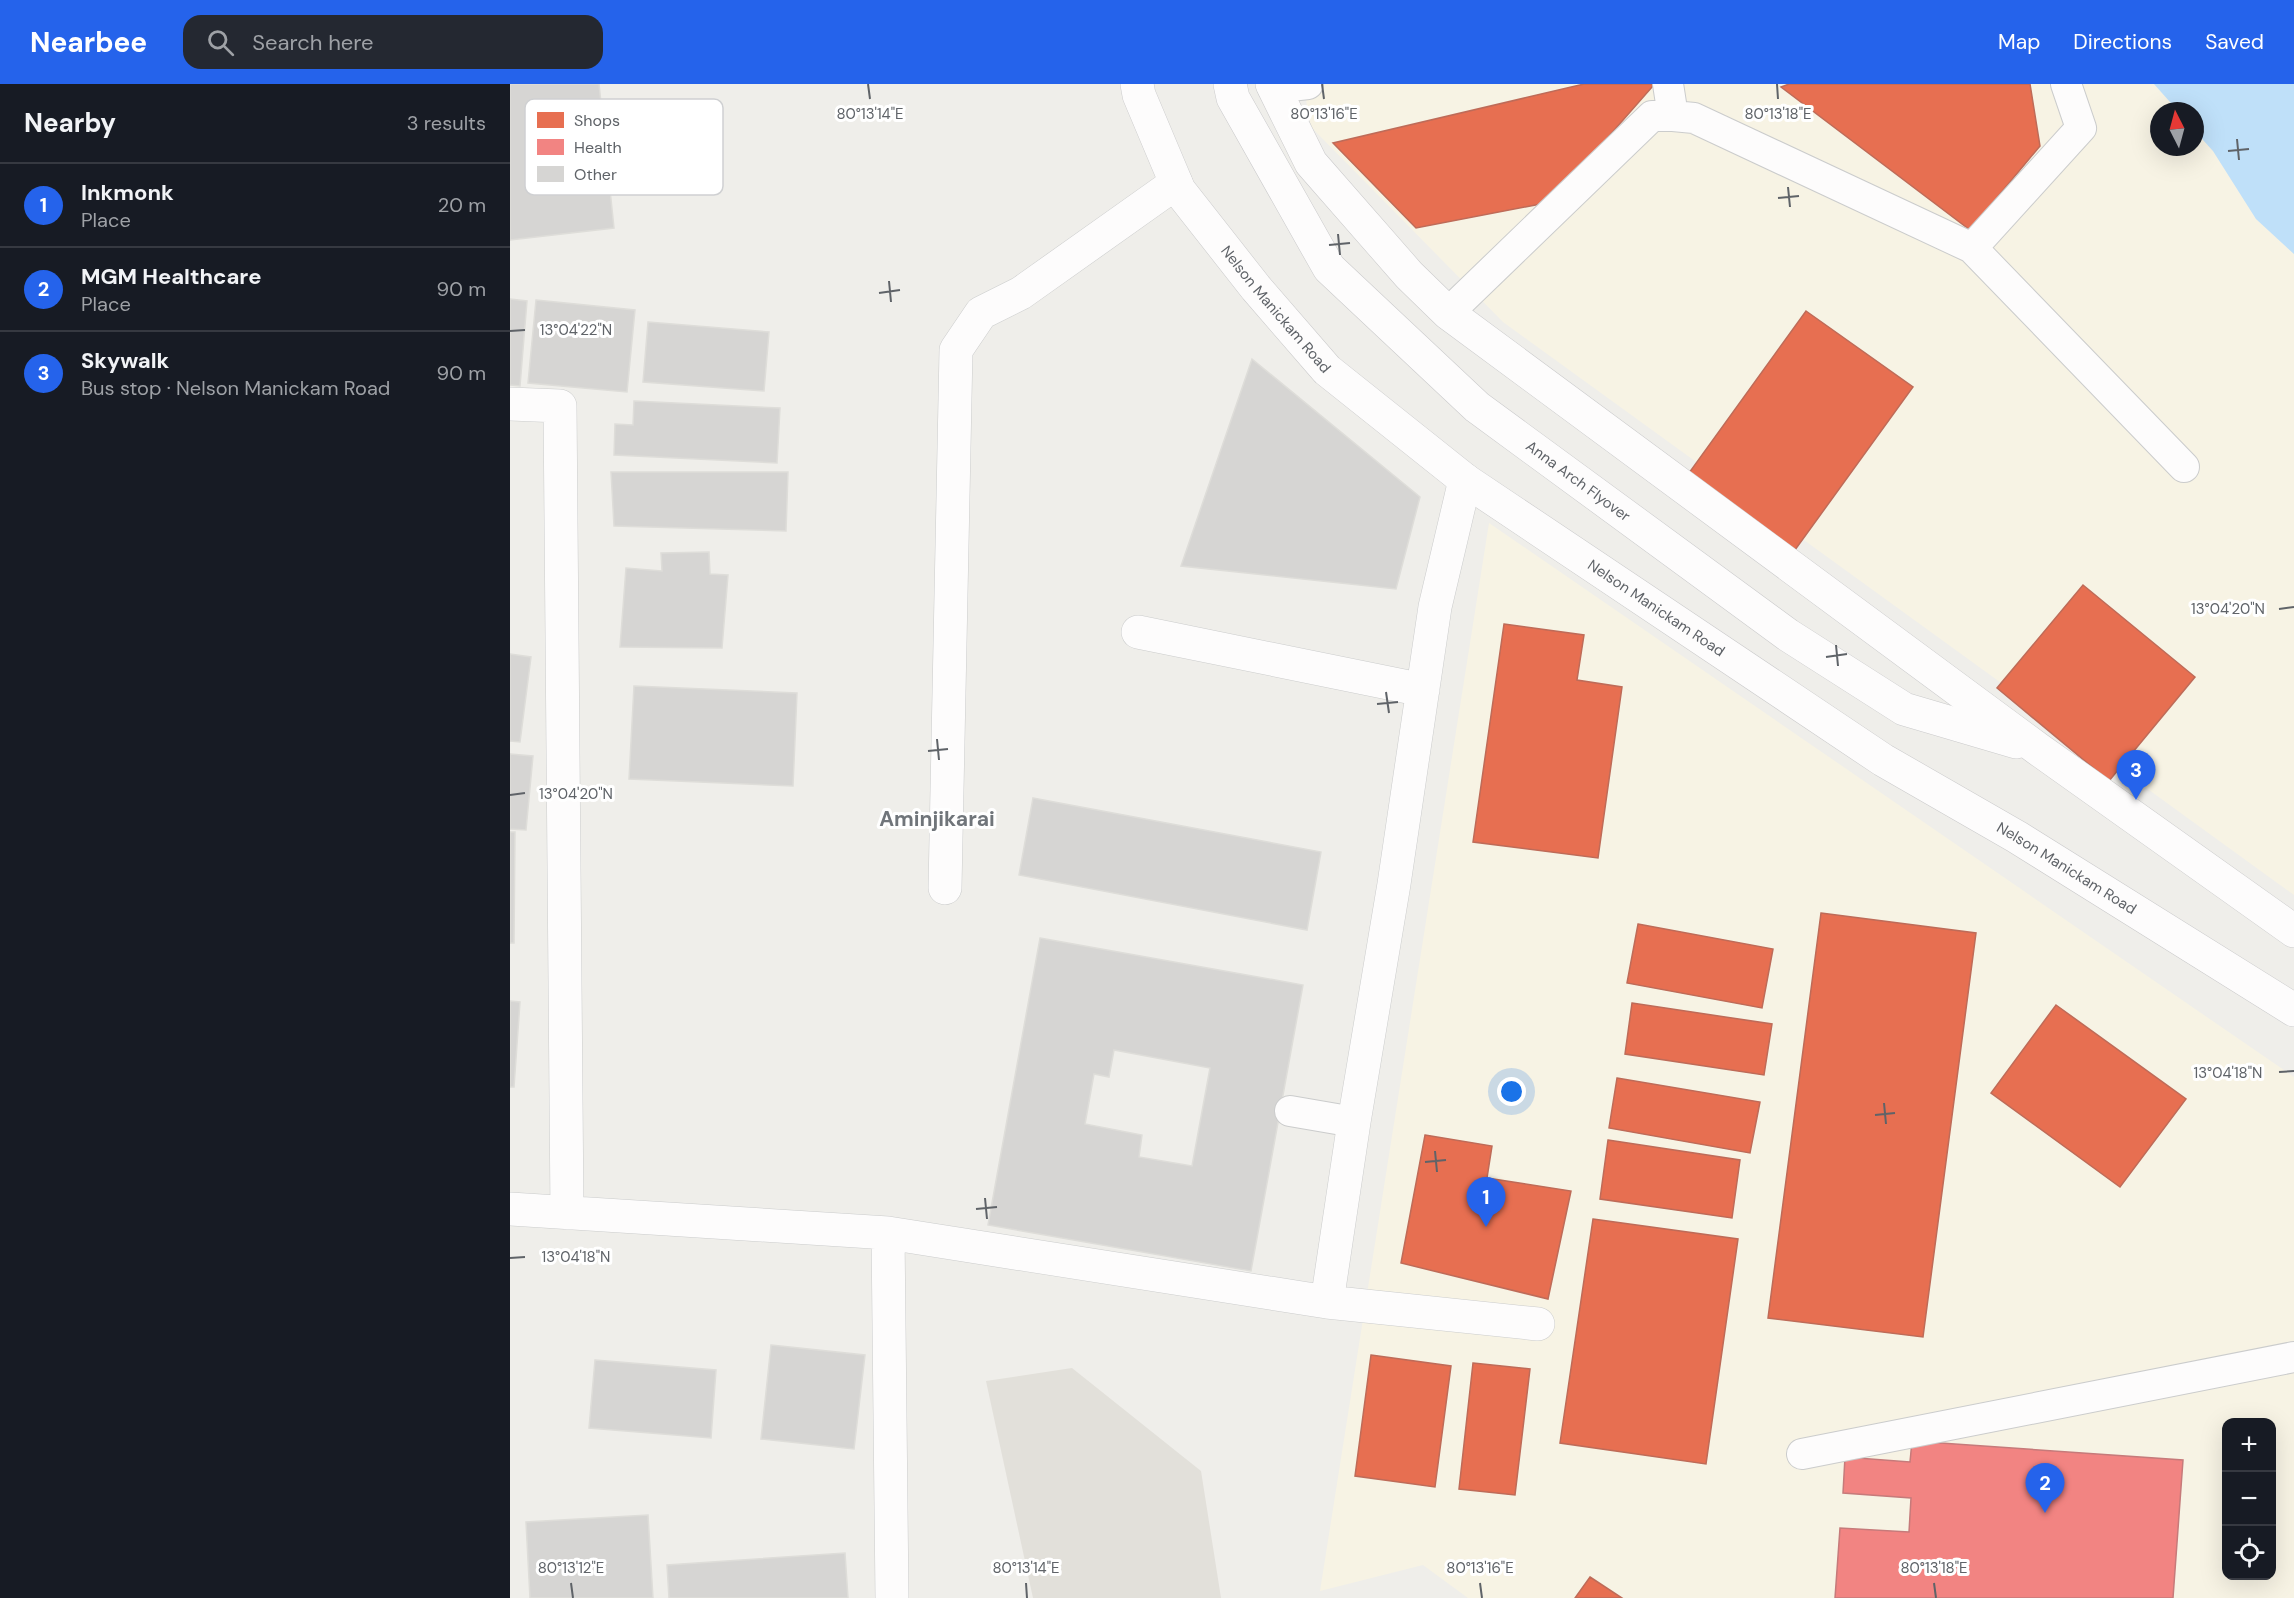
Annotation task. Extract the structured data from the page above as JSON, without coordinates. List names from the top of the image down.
{
  "streets": {
    "street": ["Nelson Manickam Road", "Anna Arch Flyover"]
  },
  "districts": ["Aminjikarai"],
  "legend": ["Shops", "Health", "Other"],
  "north": "top",
  "page": {
    "header": "Nearbee",
    "search": "Search here",
    "nav": ["Map", "Directions", "Saved"],
    "heading": ["Nearby", "3 results"],
    "list": [
      {
        "mark": "1",
        "name": "Inkmonk",
        "note": "Place",
        "value": "20 m"
      },
      {
        "mark": "2",
        "name": "MGM Healthcare",
        "note": "Place",
        "value": "90 m"
      },
      {
        "mark": "3",
        "name": "Skywalk",
        "note": "Bus stop · Nelson Manickam Road",
        "value": "90 m"
      }
    ],
    "pins": ["3", "1", "2"],
    "map_buttons": ["+", "−"]
  },
  "coordinates": [
    "80°13'14\"E",
    "80°13'16\"E",
    "80°13'18\"E",
    "13°04'22\"N",
    "13°04'20\"N",
    "13°04'18\"N",
    "80°13'12\"E"
  ]
}
